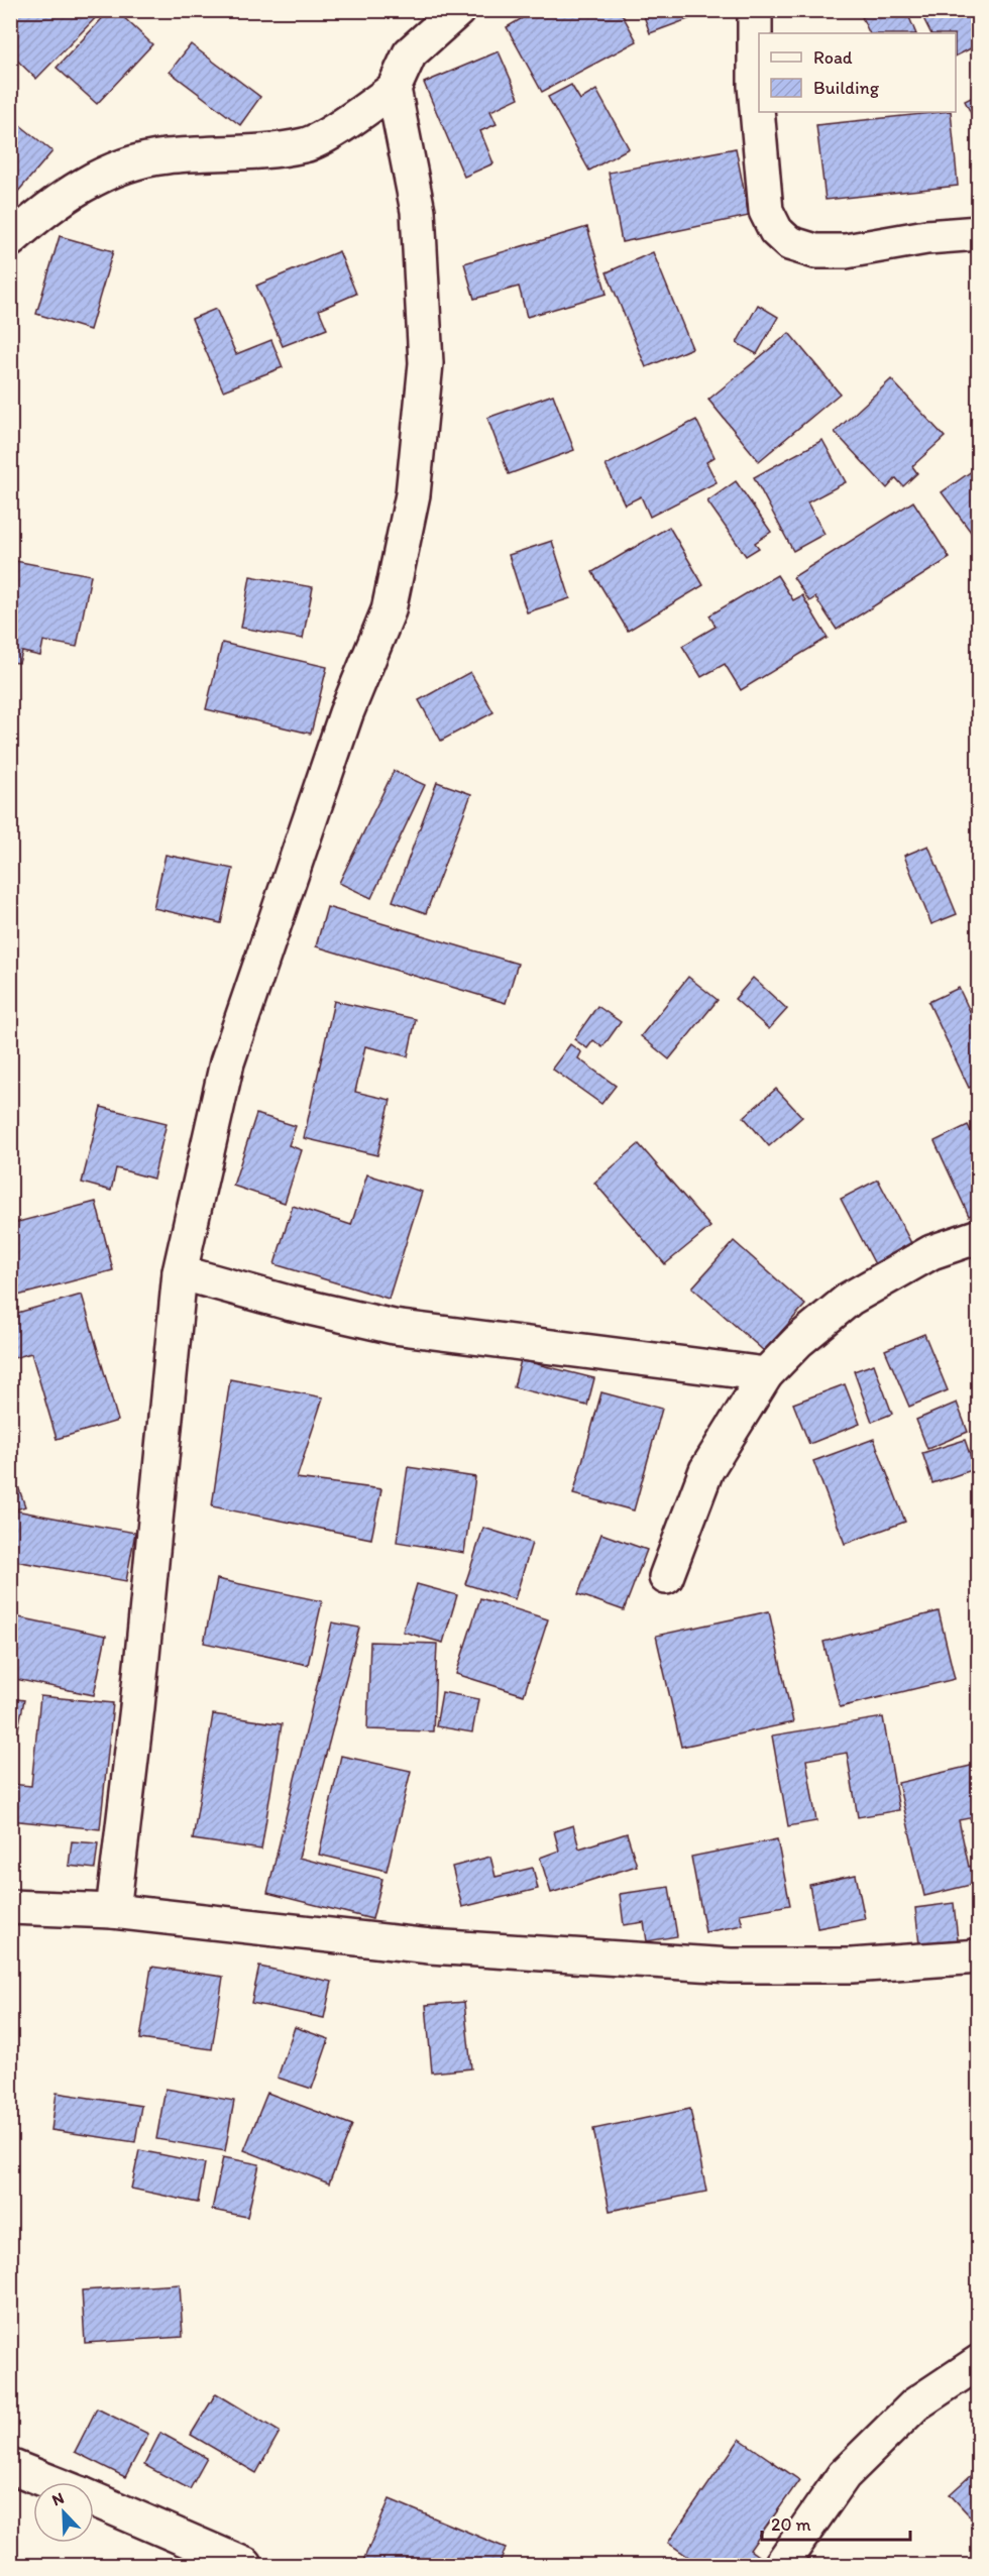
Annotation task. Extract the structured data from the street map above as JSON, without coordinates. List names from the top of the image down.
{
  "legend": ["Road", "Building"],
  "scale_bar": "20 m",
  "north": "top left"
}
